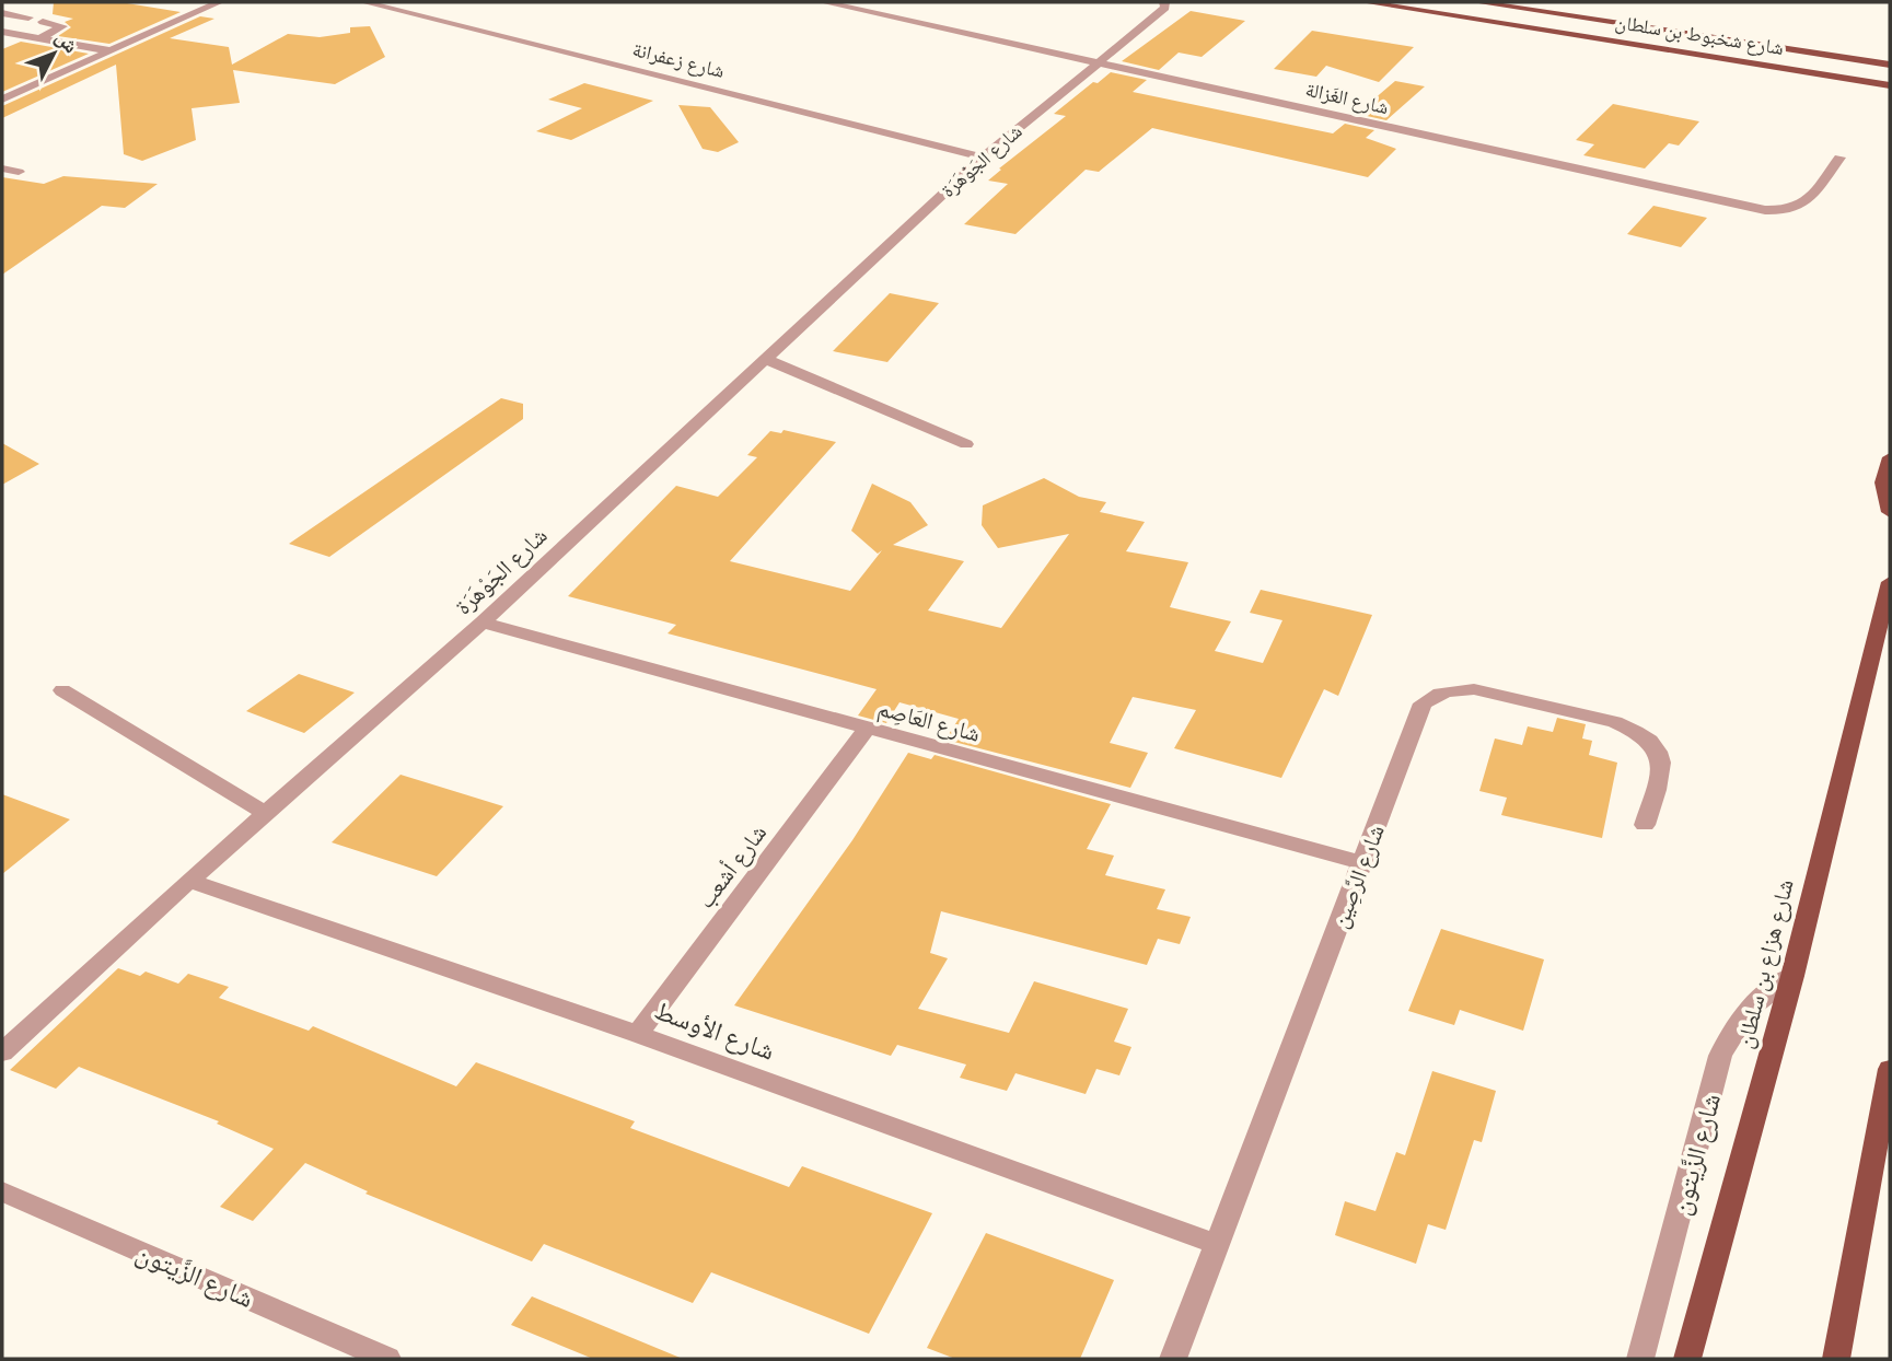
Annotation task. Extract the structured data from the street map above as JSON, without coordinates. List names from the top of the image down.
{
  "streets": {
    "main road": ["شارع شخبوط بن سلطان", "شارع هزاع بن سلطان"],
    "street": [
      "شارع زعفرانة",
      "شارع الغَزالة",
      "شارع الجَوْهَرَة",
      "شارع العَاصِم",
      "شارع أشعب",
      "شارع الرَّصِين",
      "شارع الأوسط",
      "شارع الزَّيتون"
    ]
  },
  "crossings": [
    ["شارع زعفرانة", "شارع الجَوْهَرَة"],
    ["شارع الغَزالة", "شارع الجَوْهَرَة"],
    ["شارع الجَوْهَرَة", "شارع العَاصِم"],
    ["شارع الجَوْهَرَة", "شارع الأوسط"],
    ["شارع العَاصِم", "شارع أشعب"],
    ["شارع العَاصِم", "شارع الرَّصِين"],
    ["شارع أشعب", "شارع الأوسط"],
    ["شارع الرَّصِين", "شارع الأوسط"],
    ["شارع هزاع بن سلطان", "شارع الزَّيتون"]
  ],
  "north": "top right"
}
